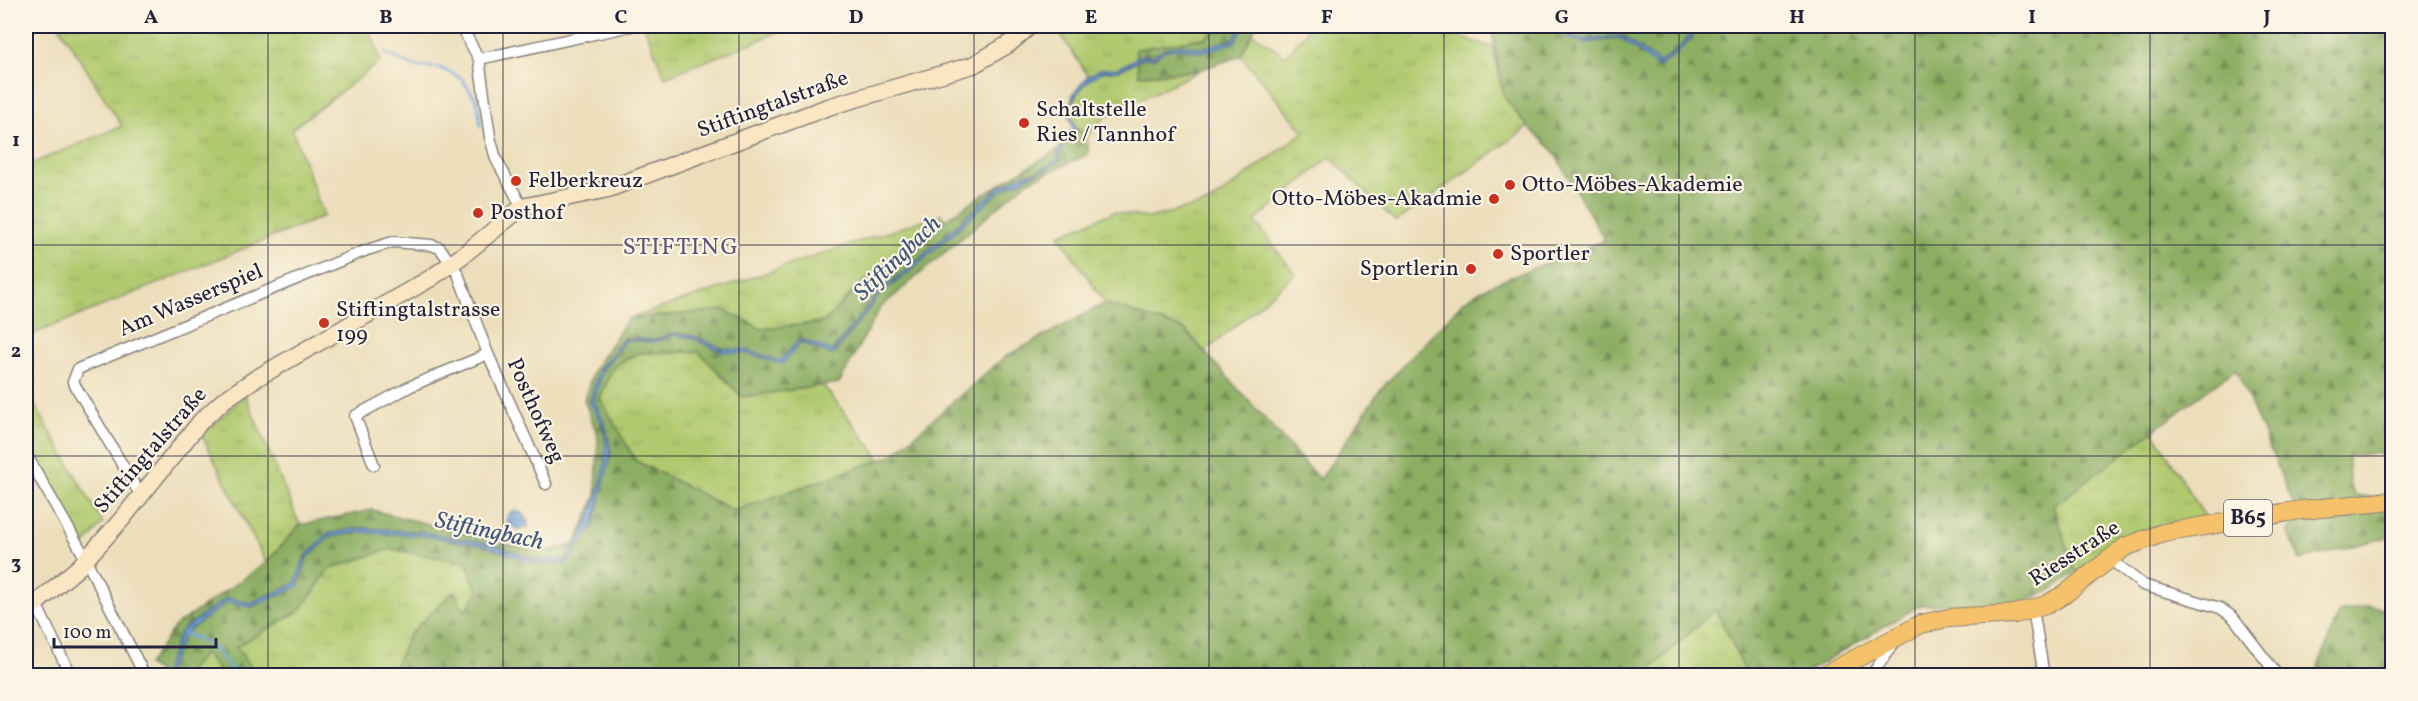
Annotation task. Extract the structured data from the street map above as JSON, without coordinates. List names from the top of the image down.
{
  "streets": {
    "main road": ["B65", "Riesstraße"],
    "street": ["Stiftingtalstraße", "Am Wasserspiel", "Posthofweg"]
  },
  "crossings": [
    ["Stiftingtalstraße", "Am Wasserspiel"],
    ["Stiftingtalstraße", "Posthofweg"],
    ["Am Wasserspiel", "Posthofweg"]
  ],
  "districts": ["STIFTING"],
  "water": ["Stiftingbach"],
  "places": [
    "Schaltstelle Ries / Tannhof",
    "Felberkreuz",
    "Otto-Möbes-Akademie",
    "Otto-Möbes-Akadmie",
    "Posthof",
    "Sportler",
    "Sportlerin",
    "Stiftingtalstrasse 199"
  ],
  "scale_bar": "100 m",
  "grid": {
    "columns": [
      "A",
      "B",
      "C",
      "D",
      "E",
      "F",
      "G",
      "H",
      "I",
      "J"
    ],
    "rows": ["1", "2", "3"]
  }
}
